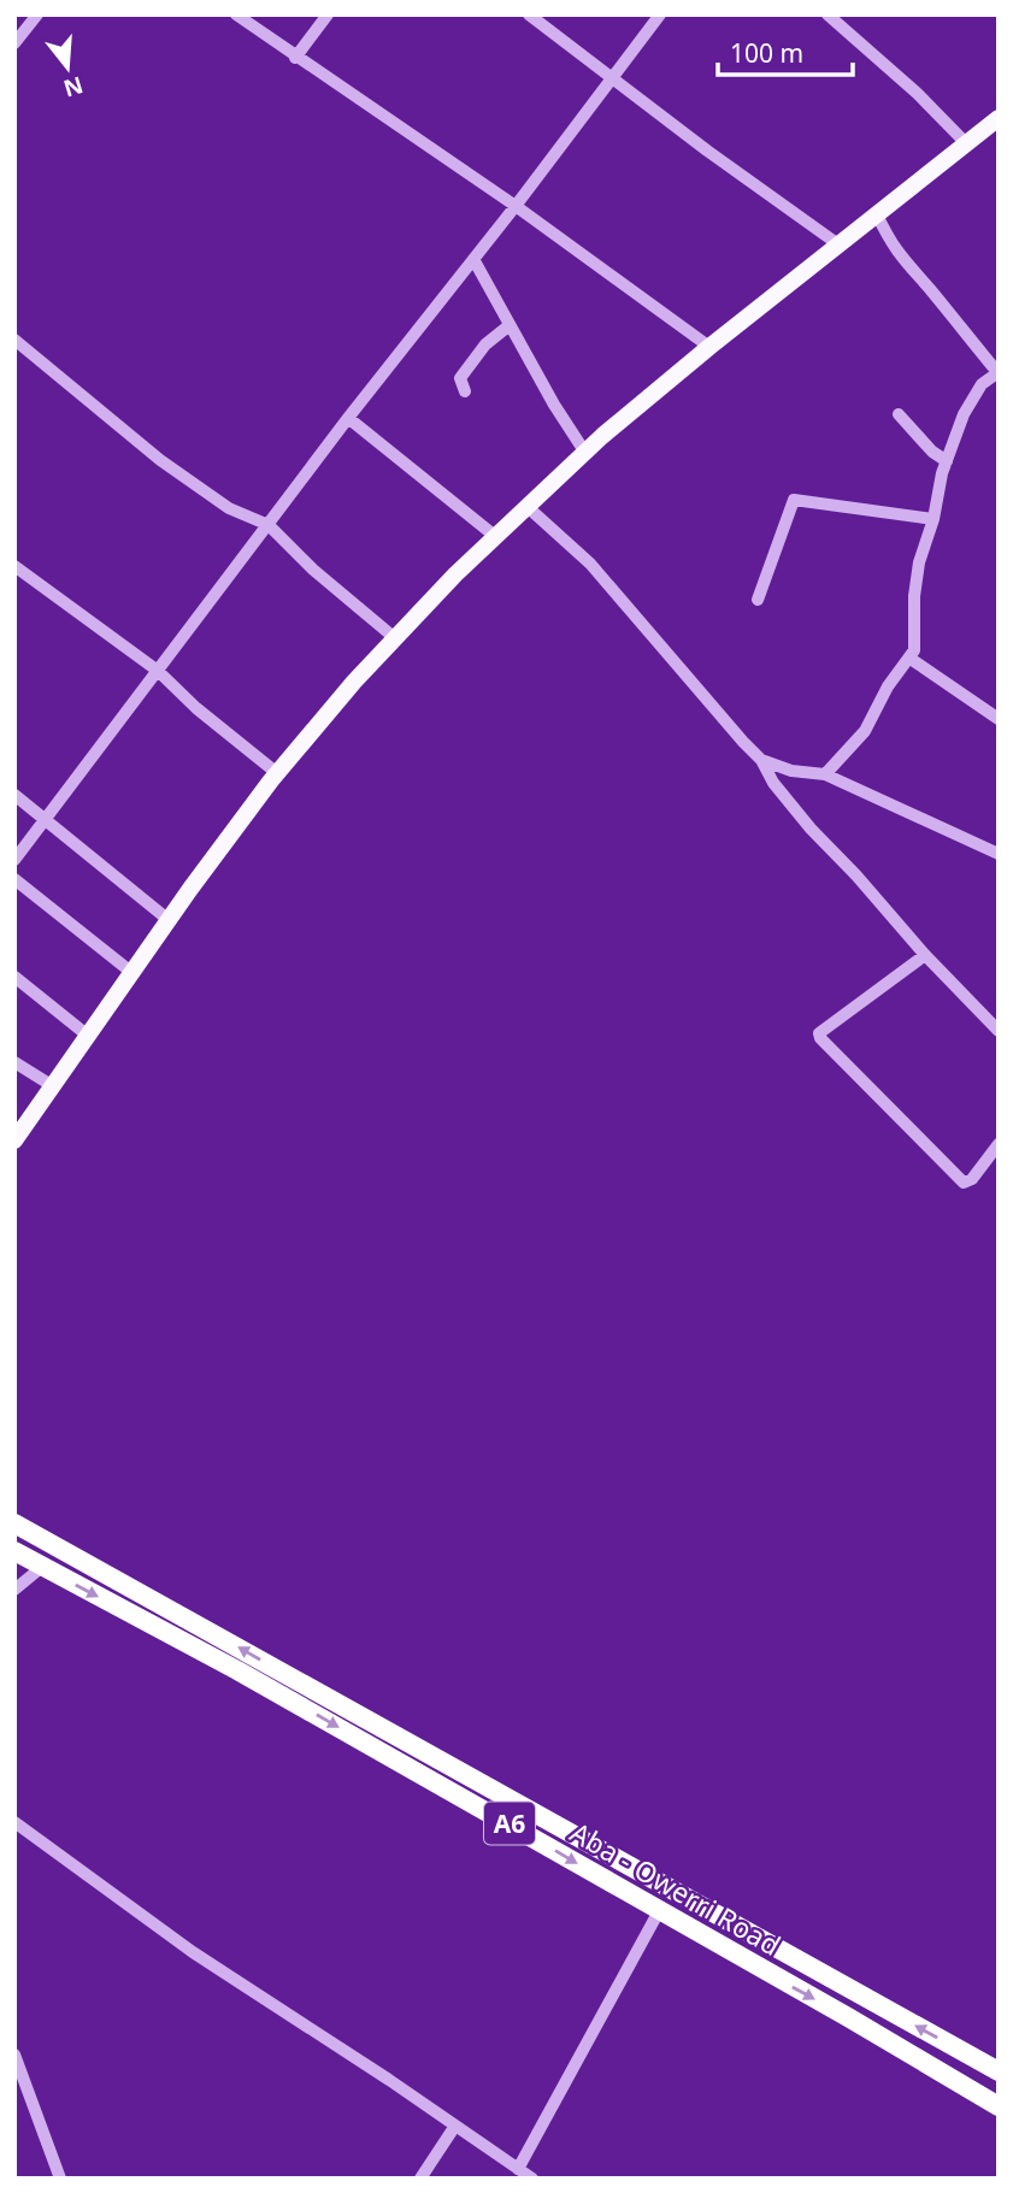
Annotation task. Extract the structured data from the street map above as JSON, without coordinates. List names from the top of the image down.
{
  "streets": {
    "highway": ["A6", "Aba - Owerri Road"]
  },
  "scale_bar": "100 m",
  "north": "bottom"
}
